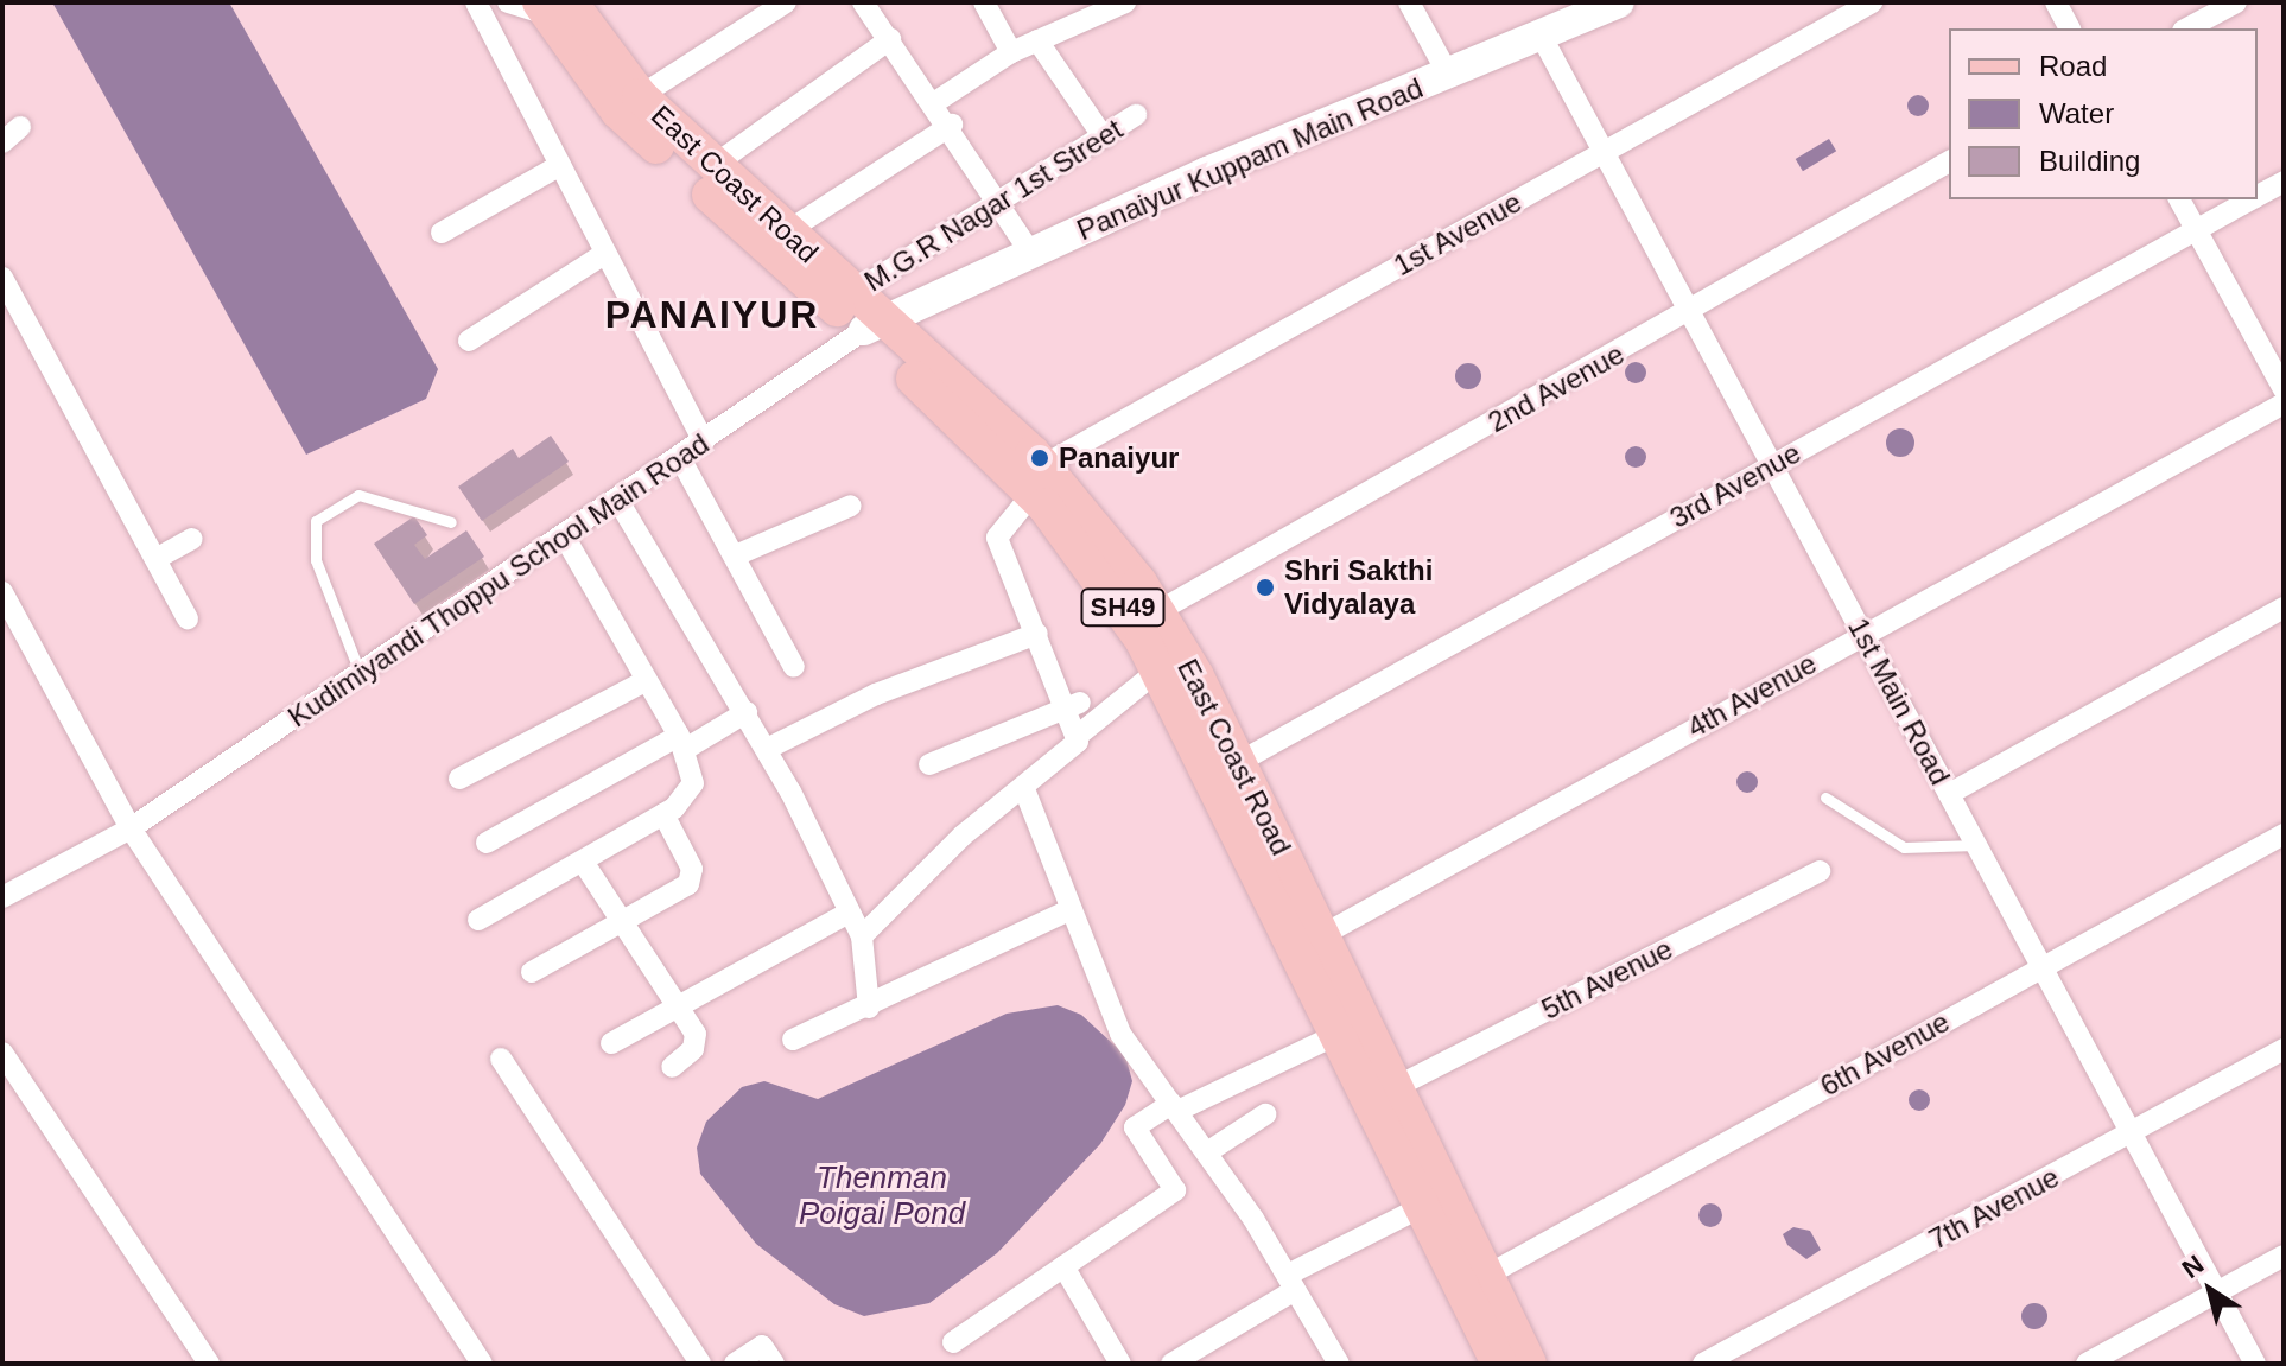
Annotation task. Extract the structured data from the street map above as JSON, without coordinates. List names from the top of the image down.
{
  "streets": {
    "main road": ["East Coast Road", "SH49"],
    "street": [
      "Panaiyur Kuppam Main Road",
      "M.G.R Nagar 1st Street",
      "1st Avenue",
      "2nd Avenue",
      "3rd Avenue",
      "Kudimiyandi Thoppu School Main Road",
      "4th Avenue",
      "1st Main Road",
      "5th Avenue",
      "6th Avenue",
      "7th Avenue"
    ]
  },
  "crossings": [
    ["Panaiyur Kuppam Main Road", "East Coast Road"],
    ["Panaiyur Kuppam Main Road", "Kudimiyandi Thoppu School Main Road"],
    ["Panaiyur Kuppam Main Road", "1st Main Road"],
    ["East Coast Road", "M.G.R Nagar 1st Street"],
    ["East Coast Road", "1st Avenue"],
    ["East Coast Road", "2nd Avenue"],
    ["East Coast Road", "3rd Avenue"],
    ["East Coast Road", "Kudimiyandi Thoppu School Main Road"],
    ["East Coast Road", "4th Avenue"],
    ["East Coast Road", "5th Avenue"],
    ["East Coast Road", "6th Avenue"],
    ["1st Avenue", "1st Main Road"],
    ["2nd Avenue", "1st Main Road"],
    ["3rd Avenue", "1st Main Road"],
    ["4th Avenue", "1st Main Road"],
    ["1st Main Road", "6th Avenue"],
    ["1st Main Road", "7th Avenue"]
  ],
  "districts": ["PANAIYUR"],
  "water": ["Thenman Poigai Pond"],
  "places": ["Panaiyur", "Shri Sakthi Vidyalaya"],
  "legend": ["Road", "Water", "Building"],
  "north": "top left"
}
